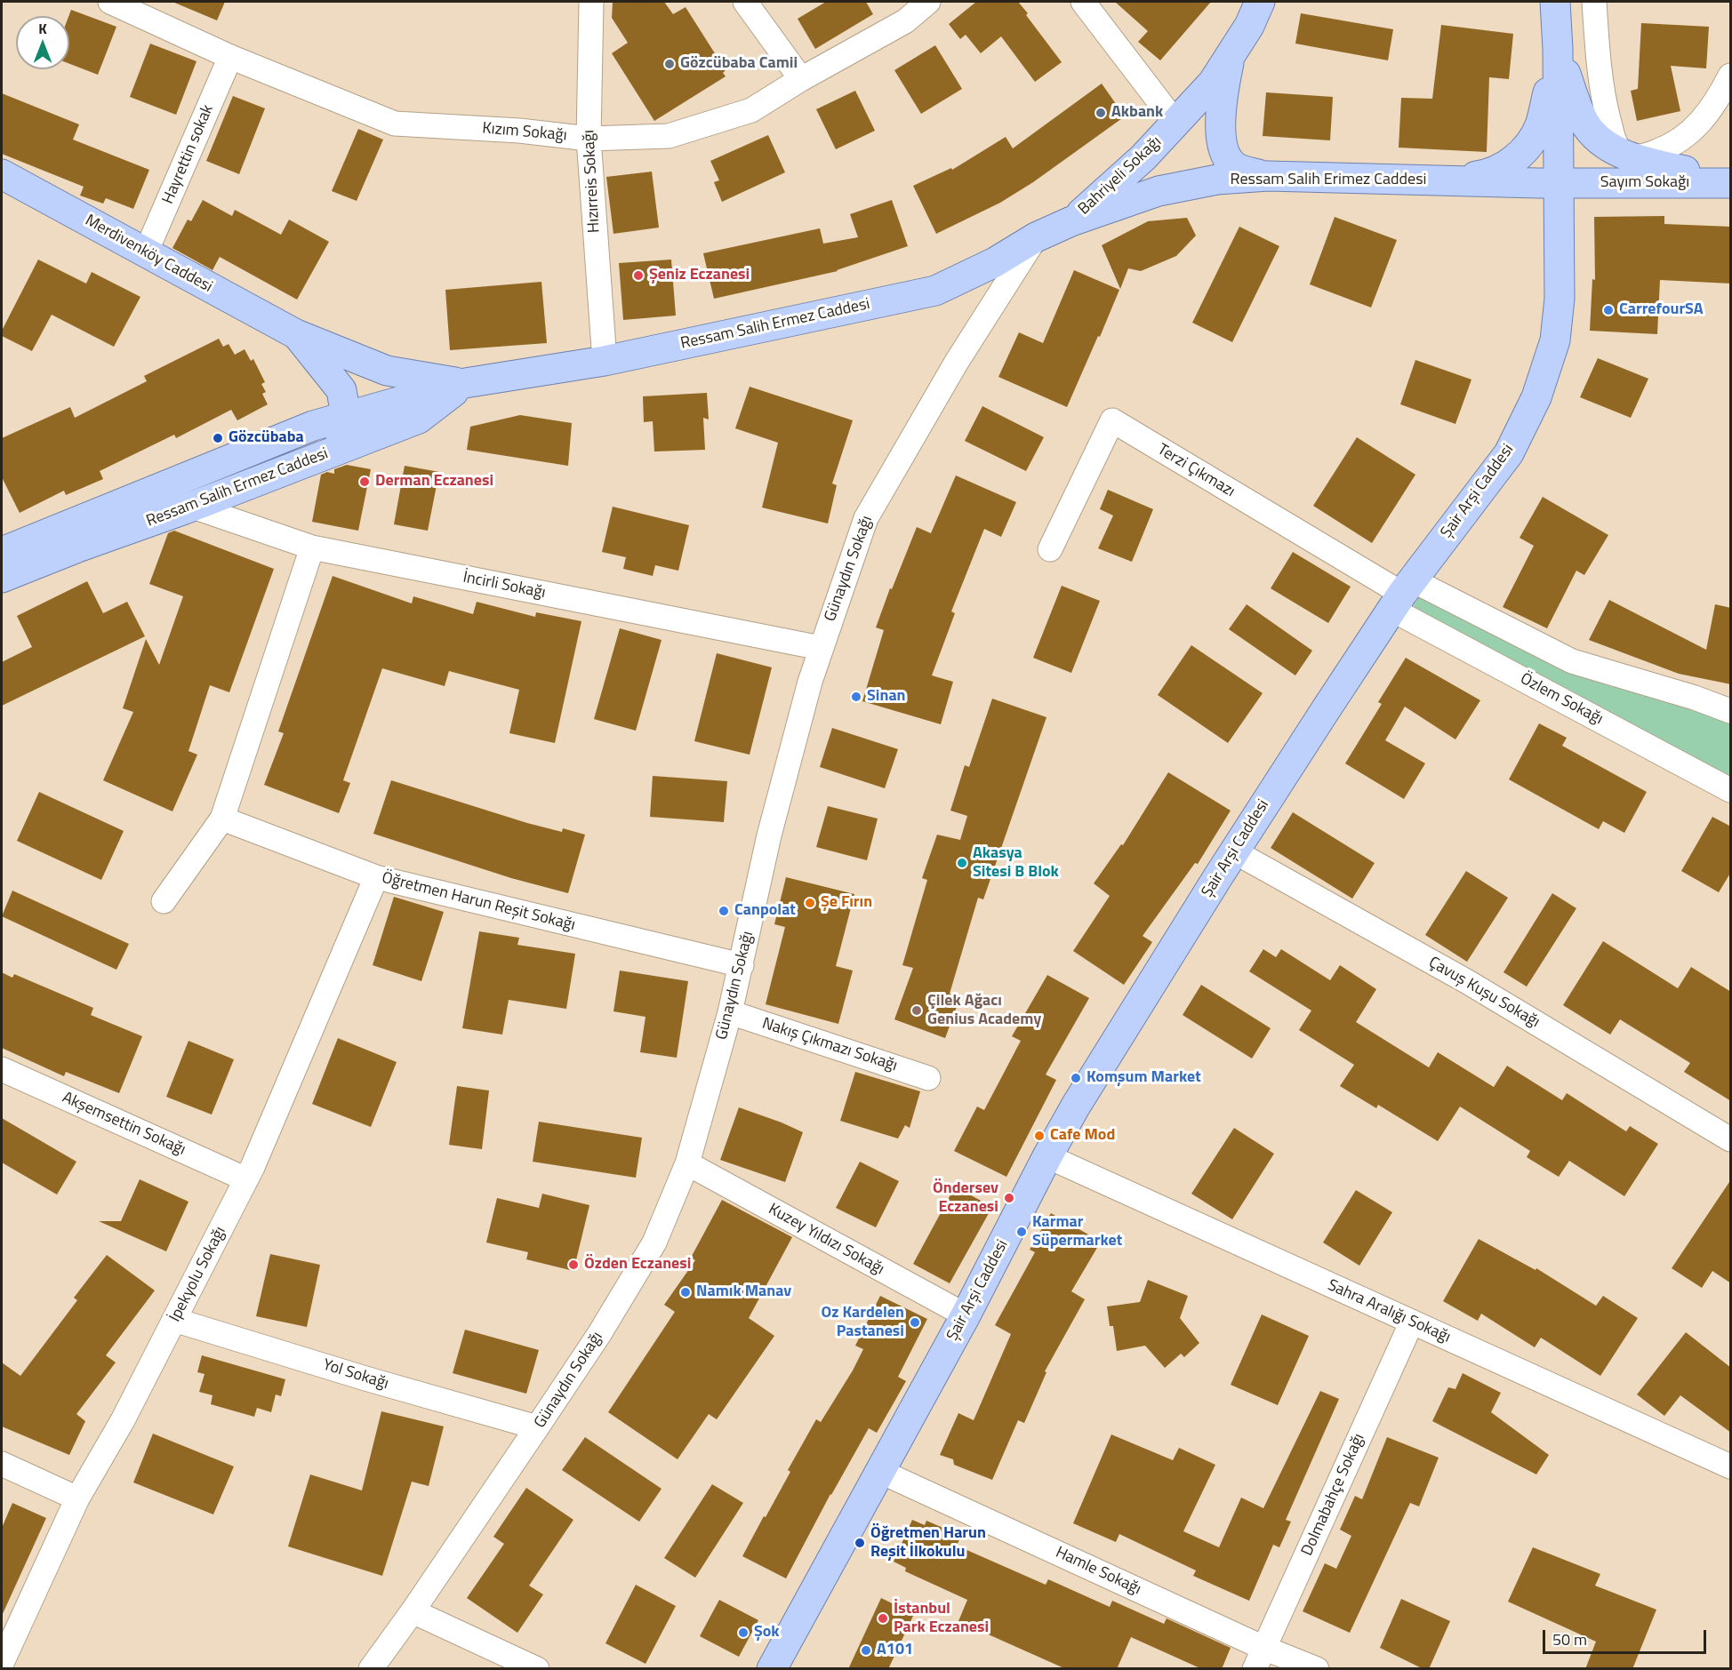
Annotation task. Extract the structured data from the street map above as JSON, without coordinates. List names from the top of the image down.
{
  "streets": {
    "main road": [
      "Bahriyeli Sokağı",
      "Ressam Salih Erimez Caddesi",
      "Sayım Sokağı",
      "Merdivenköy Caddesi",
      "Ressam Salih Ermez Caddesi",
      "Şair Arşi Caddesi"
    ],
    "street": [
      "Kızım Sokağı",
      "Hayrettin sokak",
      "Hızırreis Sokağı",
      "Terzi Çıkmazı",
      "Günaydın Sokağı",
      "İncirli Sokağı",
      "Özlem Sokağı",
      "Öğretmen Harun Reşit Sokağı",
      "Çavuş Kuşu Sokağı",
      "Nakış Çıkmazı Sokağı",
      "Akşemsettin Sokağı",
      "Kuzey Yıldızı Sokağı",
      "İpekyolu Sokağı",
      "Sahra Aralığı Sokağı",
      "Yol Sokağı",
      "Dolmabahçe Sokağı",
      "Hamle Sokağı"
    ]
  },
  "crossings": [
    ["Kızım Sokağı", "Hayrettin sokak"],
    ["Kızım Sokağı", "Hızırreis Sokağı"],
    ["Hayrettin sokak", "Merdivenköy Caddesi"],
    ["Bahriyeli Sokağı", "Ressam Salih Erimez Caddesi"],
    ["Bahriyeli Sokağı", "Ressam Salih Ermez Caddesi"],
    ["Ressam Salih Erimez Caddesi", "Sayım Sokağı"],
    ["Ressam Salih Erimez Caddesi", "Ressam Salih Ermez Caddesi"],
    ["Ressam Salih Erimez Caddesi", "Şair Arşi Caddesi"],
    ["Hızırreis Sokağı", "Ressam Salih Ermez Caddesi"],
    ["Sayım Sokağı", "Şair Arşi Caddesi"],
    ["Merdivenköy Caddesi", "Ressam Salih Ermez Caddesi"],
    ["Ressam Salih Ermez Caddesi", "Günaydın Sokağı"],
    ["Ressam Salih Ermez Caddesi", "İncirli Sokağı"],
    ["Terzi Çıkmazı", "Şair Arşi Caddesi"],
    ["Terzi Çıkmazı", "Özlem Sokağı"],
    ["Şair Arşi Caddesi", "Özlem Sokağı"],
    ["Şair Arşi Caddesi", "Çavuş Kuşu Sokağı"],
    ["Şair Arşi Caddesi", "Kuzey Yıldızı Sokağı"],
    ["Şair Arşi Caddesi", "Sahra Aralığı Sokağı"],
    ["Şair Arşi Caddesi", "Hamle Sokağı"],
    ["Günaydın Sokağı", "İncirli Sokağı"],
    ["Günaydın Sokağı", "Öğretmen Harun Reşit Sokağı"],
    ["Günaydın Sokağı", "Nakış Çıkmazı Sokağı"],
    ["Günaydın Sokağı", "Kuzey Yıldızı Sokağı"],
    ["Günaydın Sokağı", "Yol Sokağı"],
    ["Öğretmen Harun Reşit Sokağı", "İpekyolu Sokağı"],
    ["Akşemsettin Sokağı", "İpekyolu Sokağı"],
    ["İpekyolu Sokağı", "Yol Sokağı"],
    ["Sahra Aralığı Sokağı", "Dolmabahçe Sokağı"],
    ["Dolmabahçe Sokağı", "Hamle Sokağı"]
  ],
  "places": [
    "Gözcübaba Camii",
    "Akbank",
    "Şeniz Eczanesi",
    "CarrefourSA",
    "Gözcübaba",
    "Derman Eczanesi",
    "Sinan",
    "Akasya Sitesi B Blok",
    "Şe Fırın",
    "Canpolat",
    "Çilek Ağacı Genius Academy",
    "Komşum Market",
    "Cafe Mod",
    "Öndersev Eczanesi",
    "Karmar Süpermarket",
    "Özden Eczanesi",
    "Namık Manav",
    "Oz Kardelen Pastanesi",
    "Öğretmen Harun Reşit İlkokulu",
    "İstanbul Park Eczanesi",
    "Şok",
    "A101"
  ],
  "scale_bar": "50 m",
  "north": "top"
}
